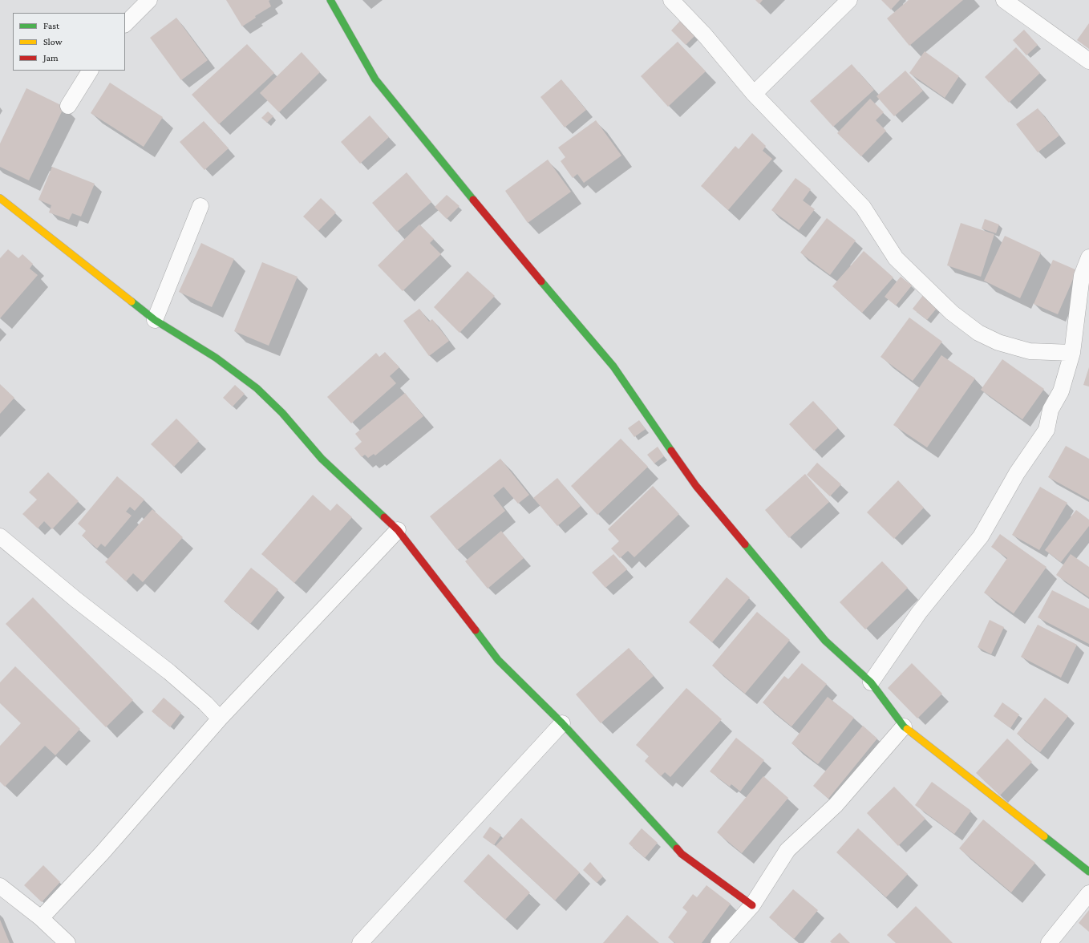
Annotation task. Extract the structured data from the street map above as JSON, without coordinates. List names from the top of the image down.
{
  "legend": ["Fast", "Slow", "Jam"]
}
